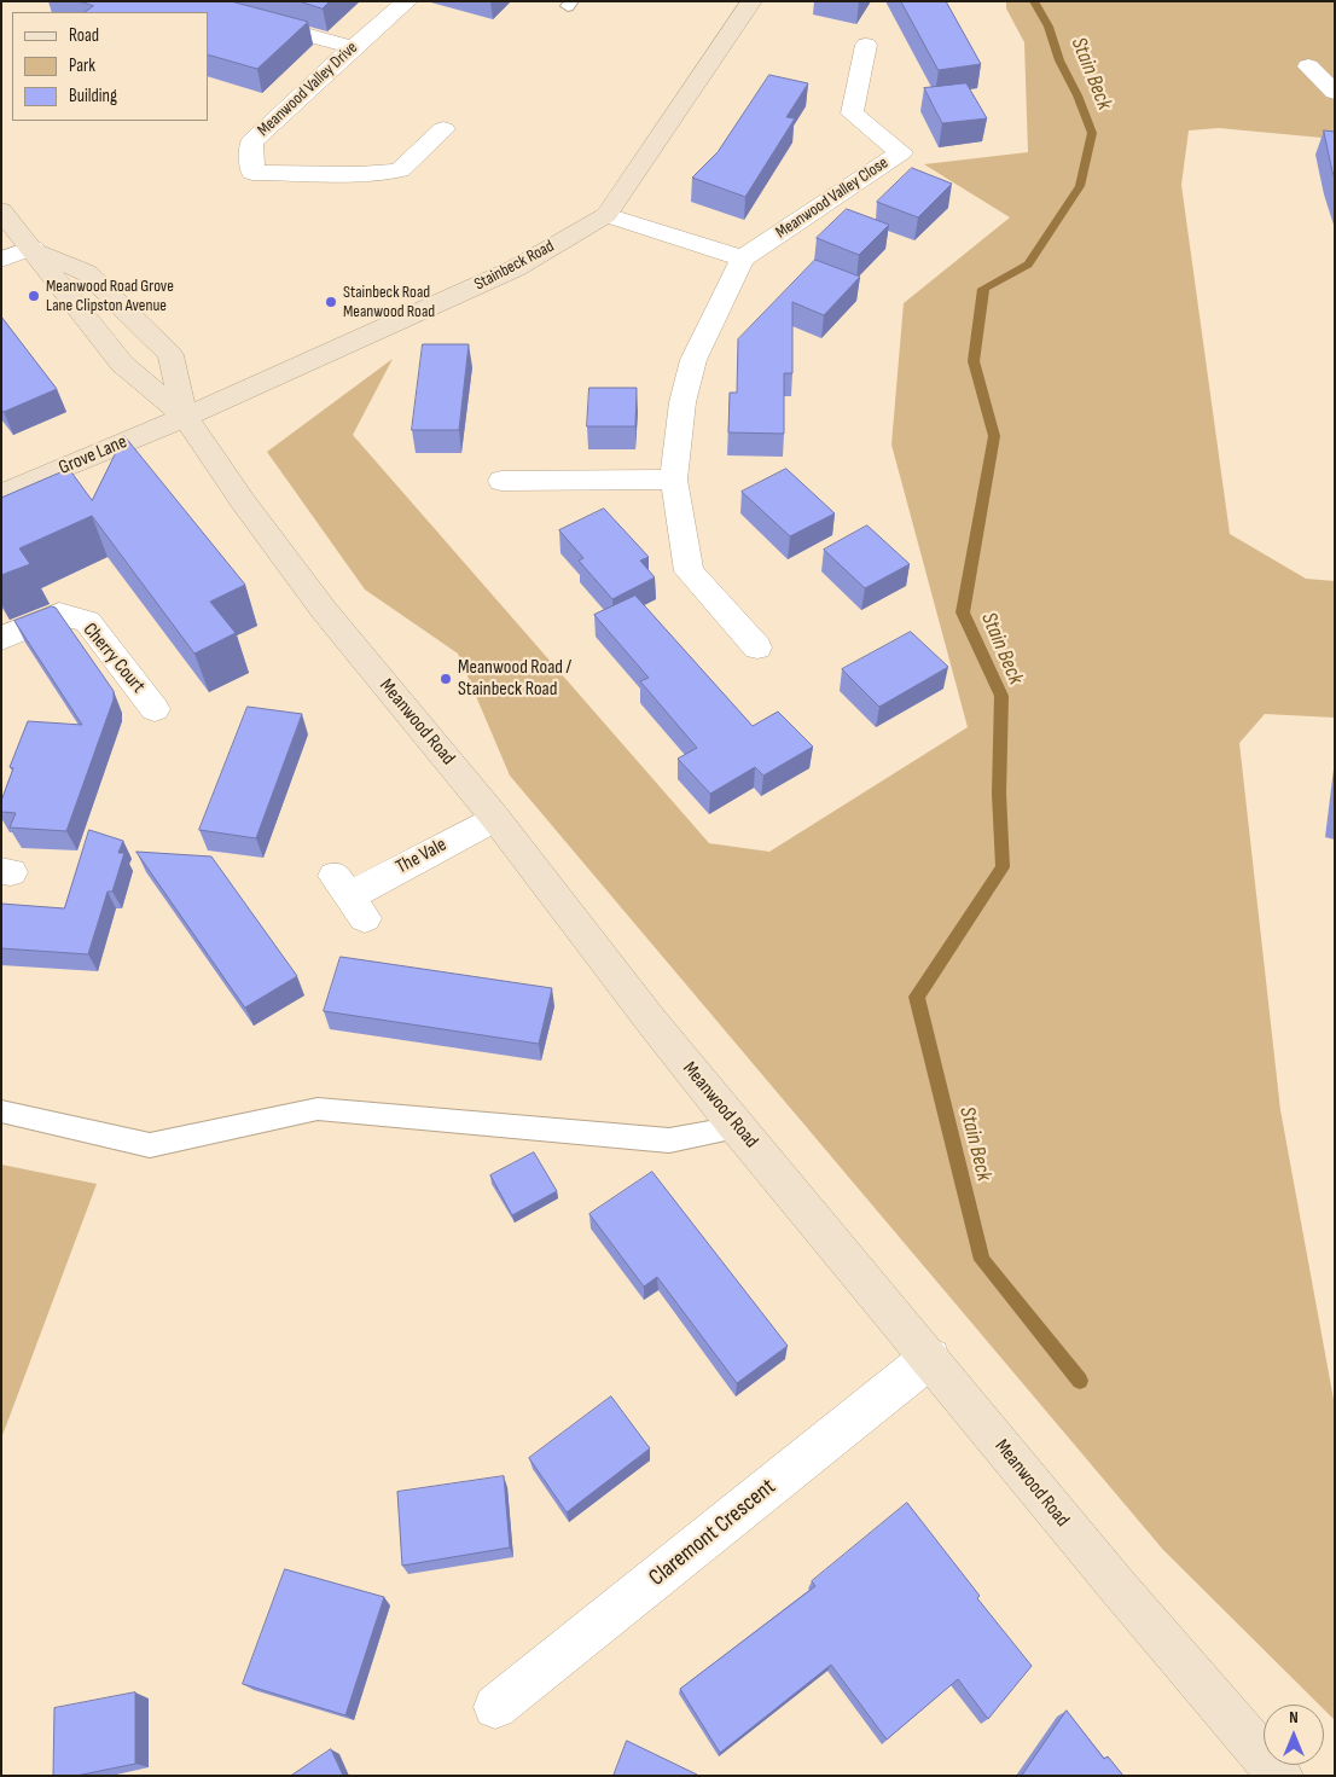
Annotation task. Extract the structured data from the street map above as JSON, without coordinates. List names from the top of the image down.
{
  "streets": {
    "street": [
      "Meanwood Valley Drive",
      "Meanwood Valley Close",
      "Stainbeck Road",
      "Grove Lane",
      "Cherry Court",
      "Meanwood Road",
      "The Vale",
      "Claremont Crescent"
    ]
  },
  "crossings": [
    ["Stainbeck Road", "Grove Lane"],
    ["Stainbeck Road", "Meanwood Road"],
    ["Grove Lane", "Meanwood Road"],
    ["Meanwood Road", "The Vale"],
    ["Meanwood Road", "Claremont Crescent"]
  ],
  "water": ["Stain Beck"],
  "places": ["Meanwood Road Grove Lane Clipston Avenue", "Stainbeck Road Meanwood Road", "Meanwood Road / Stainbeck Road"],
  "legend": ["Road", "Park", "Building"],
  "north": "top"
}
